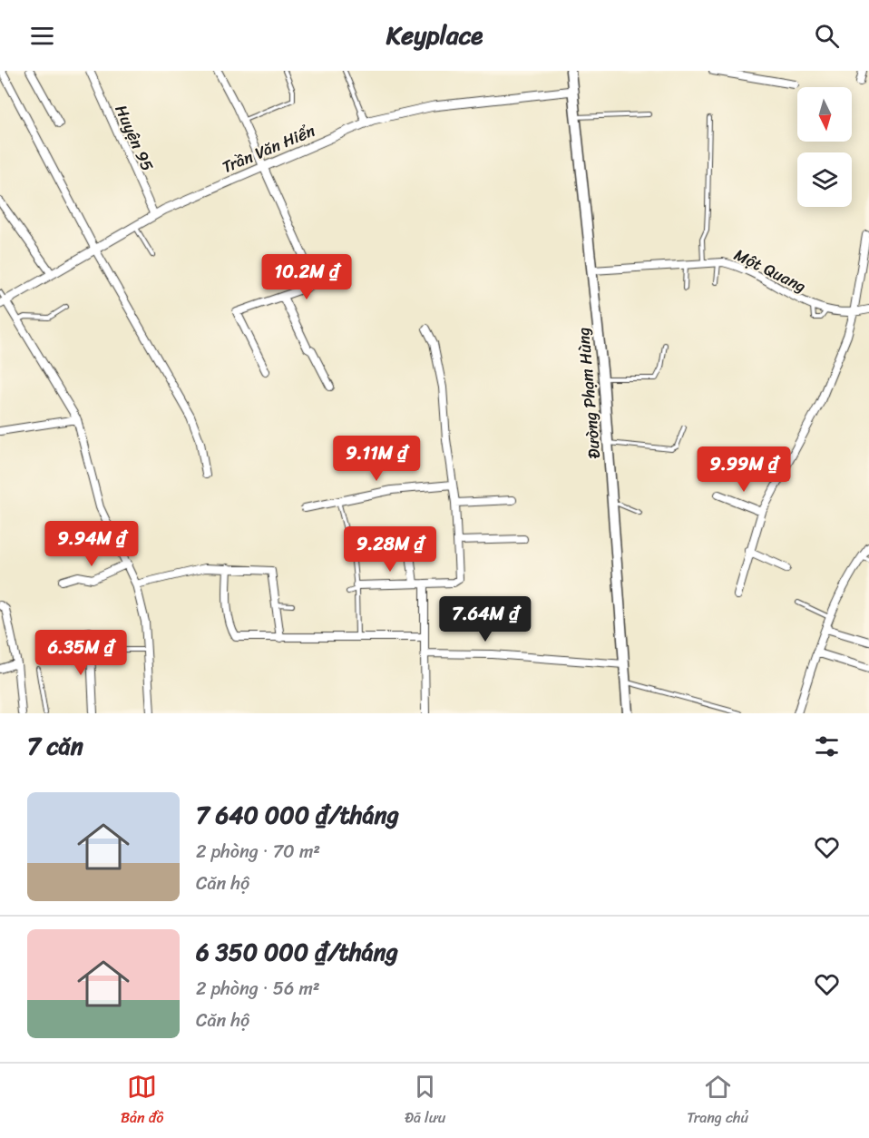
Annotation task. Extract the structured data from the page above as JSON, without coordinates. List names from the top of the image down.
{
  "streets": {
    "main road": ["Đường Phạm Hùng"],
    "street": ["Huyện 95", "Trần Văn Hiển", "Một Quang"]
  },
  "crossings": [
    ["Huyện 95", "Trần Văn Hiển"],
    ["Trần Văn Hiển", "Đường Phạm Hùng"],
    ["Một Quang", "Đường Phạm Hùng"]
  ],
  "north": "bottom",
  "page": {
    "header": "Keyplace",
    "price": [
      "10.2M ₫",
      "9.11M ₫",
      "9.99M ₫",
      "9.94M ₫",
      "9.28M ₫",
      "7.64M ₫",
      "6.35M ₫"
    ],
    "heading": "7 căn",
    "list": [
      {
        "name": "7 640 000 ₫/tháng",
        "note": "2 phòng · 70 m² · Căn hộ"
      },
      {
        "name": "6 350 000 ₫/tháng",
        "note": "2 phòng · 56 m² · Căn hộ"
      }
    ],
    "tabs": ["Bản đồ", "Đã lưu", "Trang chủ"]
  }
}
